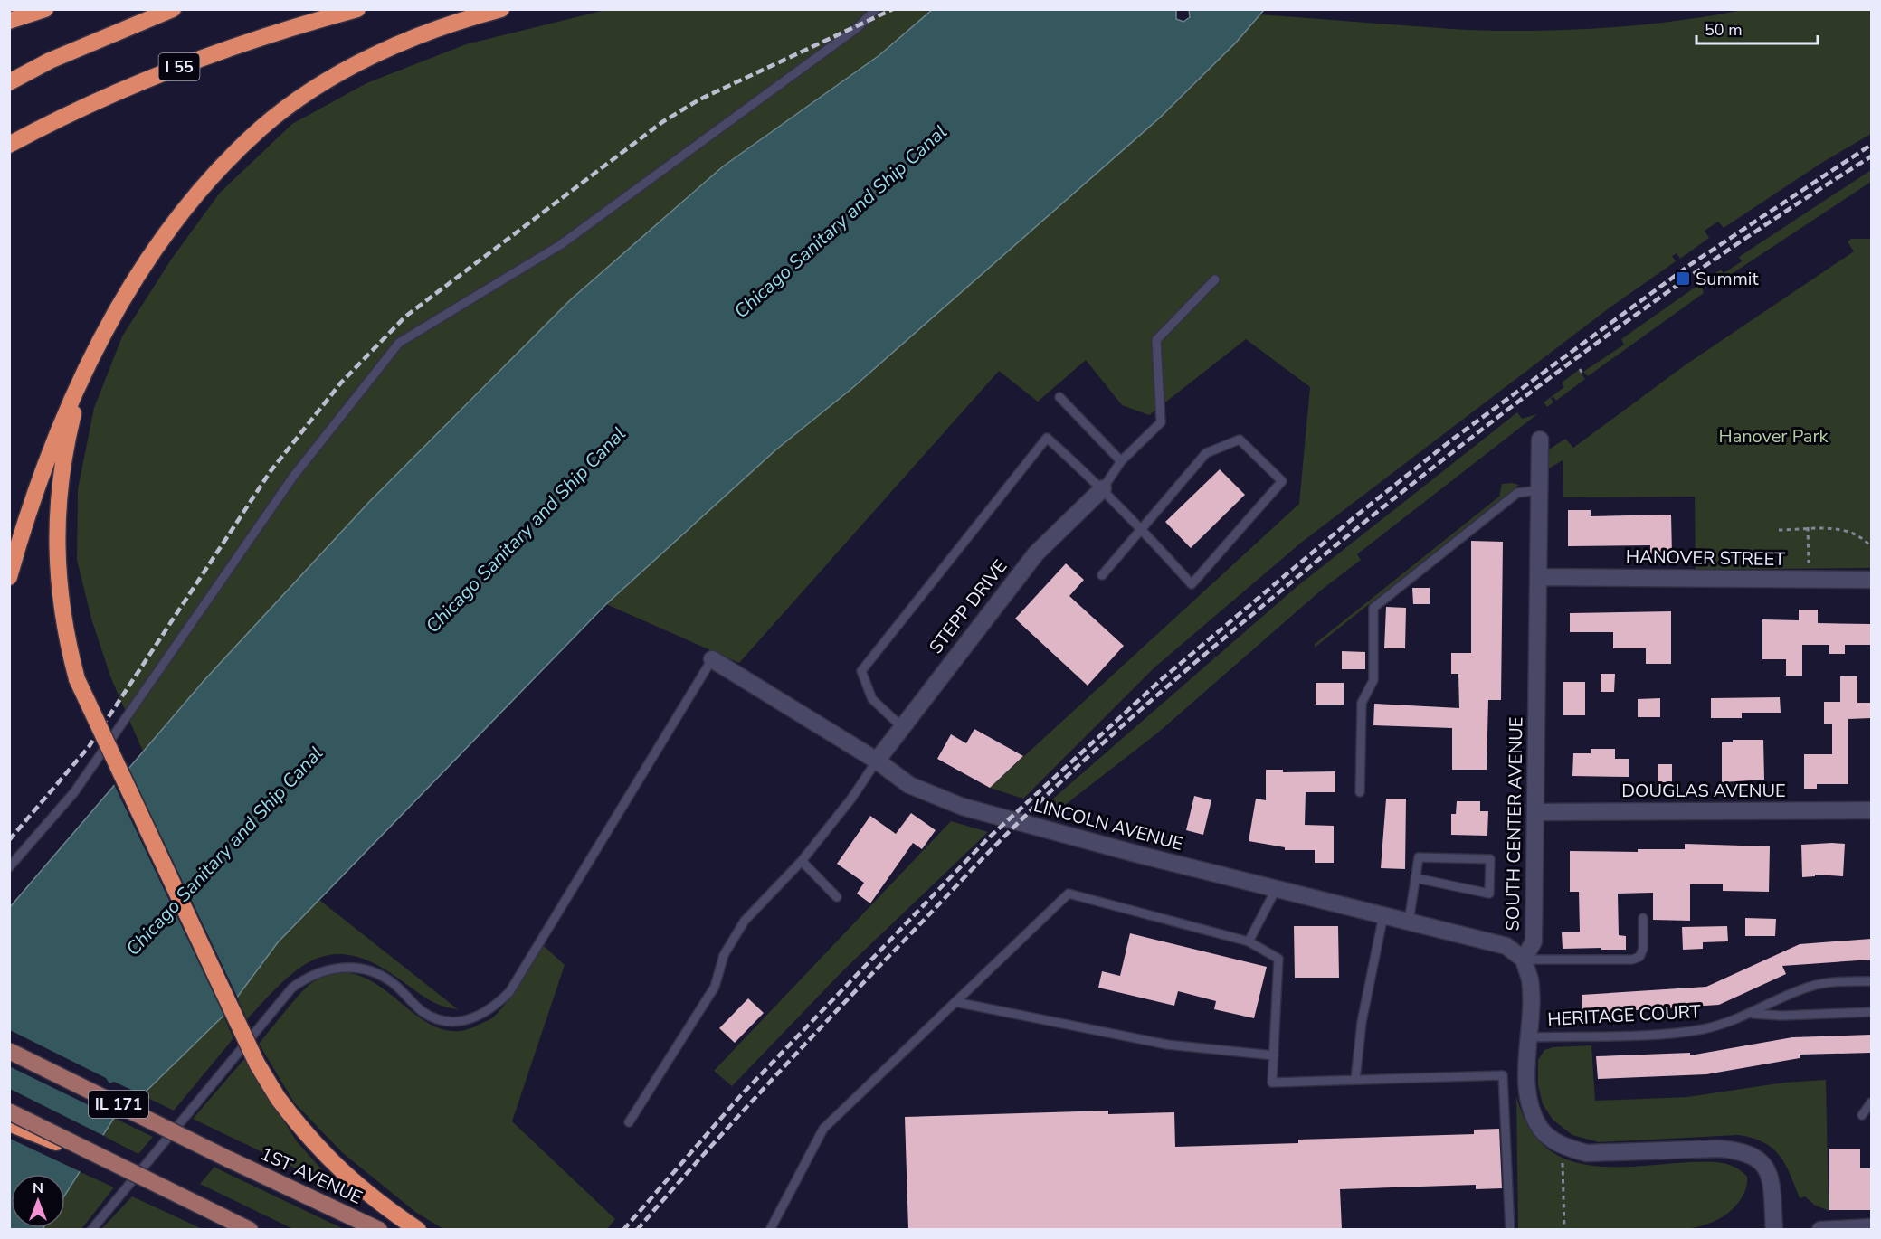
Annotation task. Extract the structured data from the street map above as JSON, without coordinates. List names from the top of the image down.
{
  "streets": {
    "highway": ["I 55"],
    "main road": ["IL 171", "1ST AVENUE"],
    "street": [
      "HANOVER STREET",
      "STEPP DRIVE",
      "DOUGLAS AVENUE",
      "SOUTH CENTER AVENUE",
      "LINCOLN AVENUE"
    ],
    "lane": ["HERITAGE COURT"]
  },
  "crossings": [
    ["HANOVER STREET", "SOUTH CENTER AVENUE"],
    ["STEPP DRIVE", "LINCOLN AVENUE"],
    ["DOUGLAS AVENUE", "SOUTH CENTER AVENUE"],
    ["SOUTH CENTER AVENUE", "LINCOLN AVENUE"]
  ],
  "water": ["Chicago Sanitary and Ship Canal"],
  "parks": ["Hanover Park"],
  "places": {
    "transit": ["Summit"]
  },
  "scale_bar": "50 m",
  "north": "top"
}
